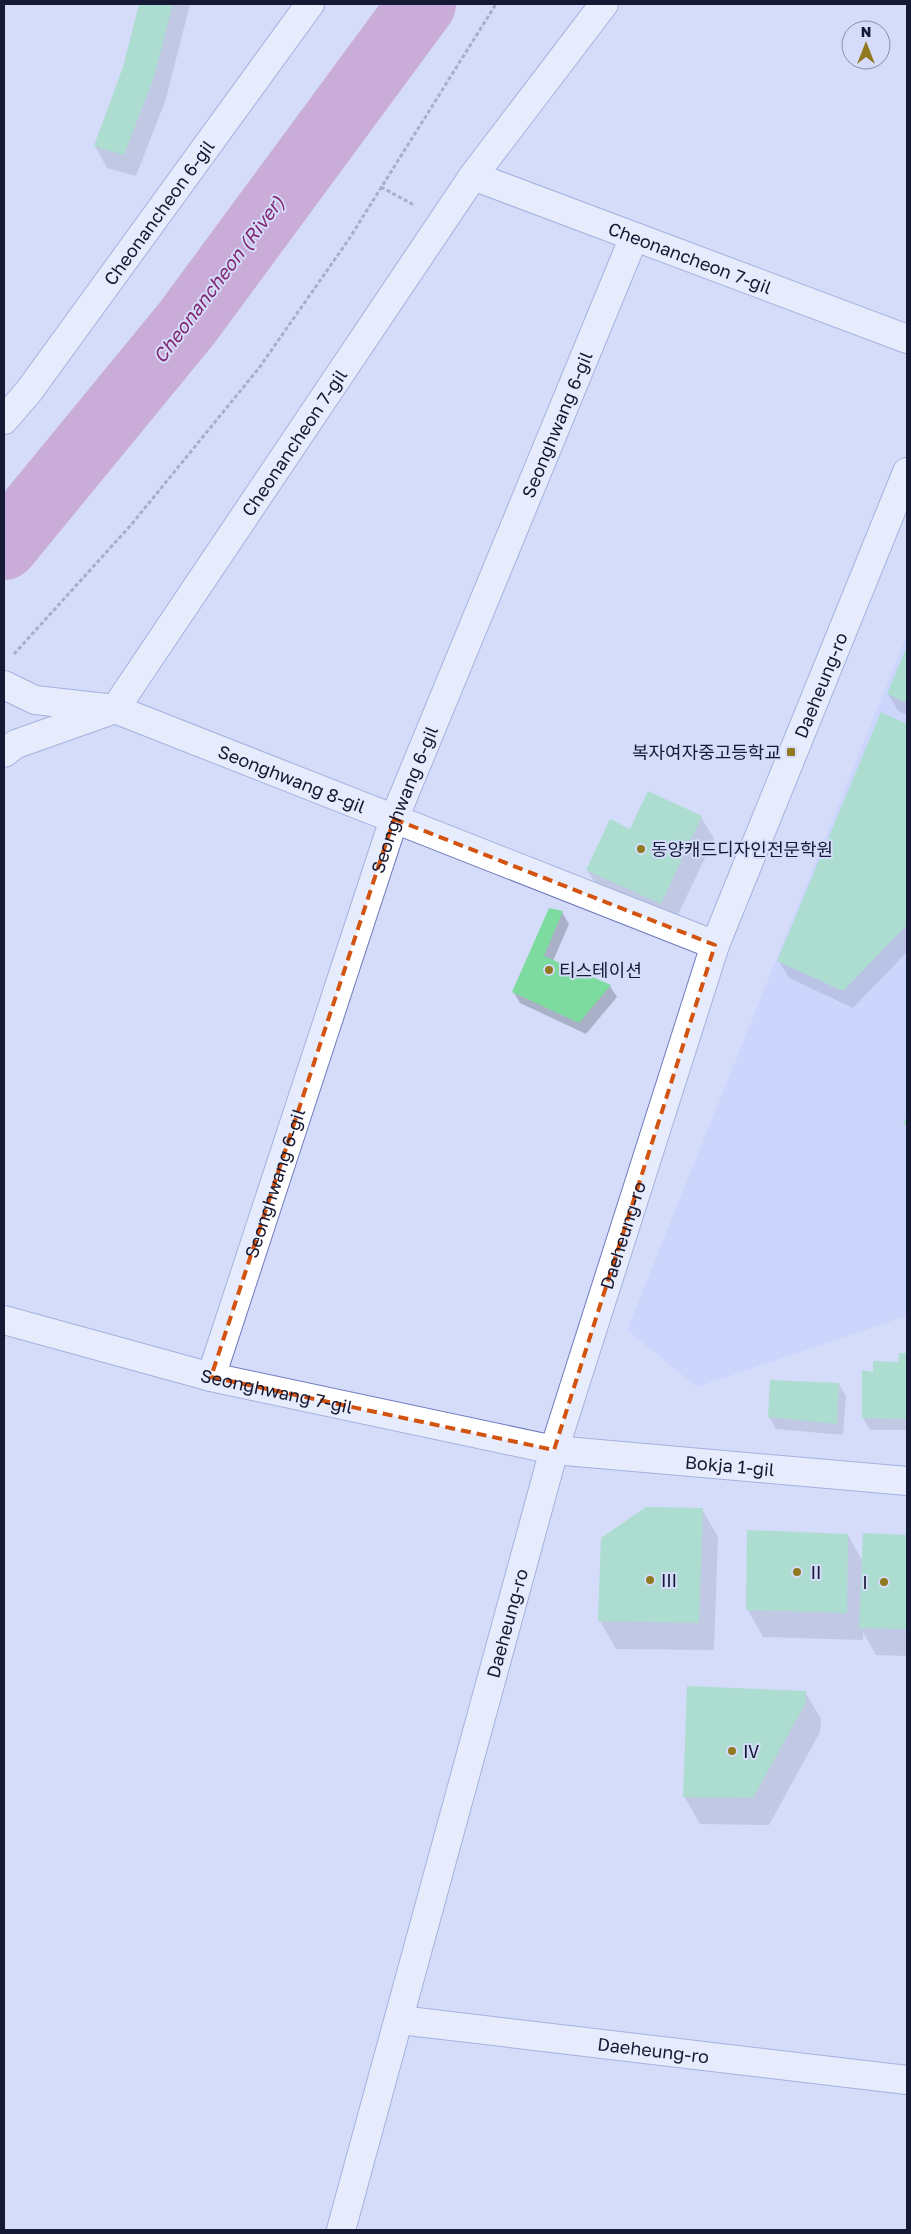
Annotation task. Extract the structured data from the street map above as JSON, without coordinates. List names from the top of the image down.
{
  "streets": {
    "street": [
      "Cheonancheon 6-gil",
      "Cheonancheon 7-gil",
      "Seonghwang 6-gil",
      "Daeheung-ro",
      "Seonghwang 8-gil",
      "Seonghwang 7-gil",
      "Bokja 1-gil"
    ]
  },
  "crossings": [
    ["Cheonancheon 7-gil", "Seonghwang 6-gil"],
    ["Cheonancheon 7-gil", "Seonghwang 8-gil"],
    ["Seonghwang 6-gil", "Seonghwang 8-gil"],
    ["Seonghwang 6-gil", "Seonghwang 7-gil"],
    ["Daeheung-ro", "Seonghwang 8-gil"],
    ["Daeheung-ro", "Seonghwang 7-gil"],
    ["Daeheung-ro", "Bokja 1-gil"],
    ["Seonghwang 7-gil", "Bokja 1-gil"]
  ],
  "water": ["Cheonancheon (River)"],
  "places": {
    "transit": ["복자여자중고등학교"],
    "other": [
      "동양캐드디자인전문학원",
      "티스테이션",
      "Ⅱ",
      "Ⅲ",
      "Ⅰ",
      "Ⅳ"
    ]
  },
  "north": "top"
}
